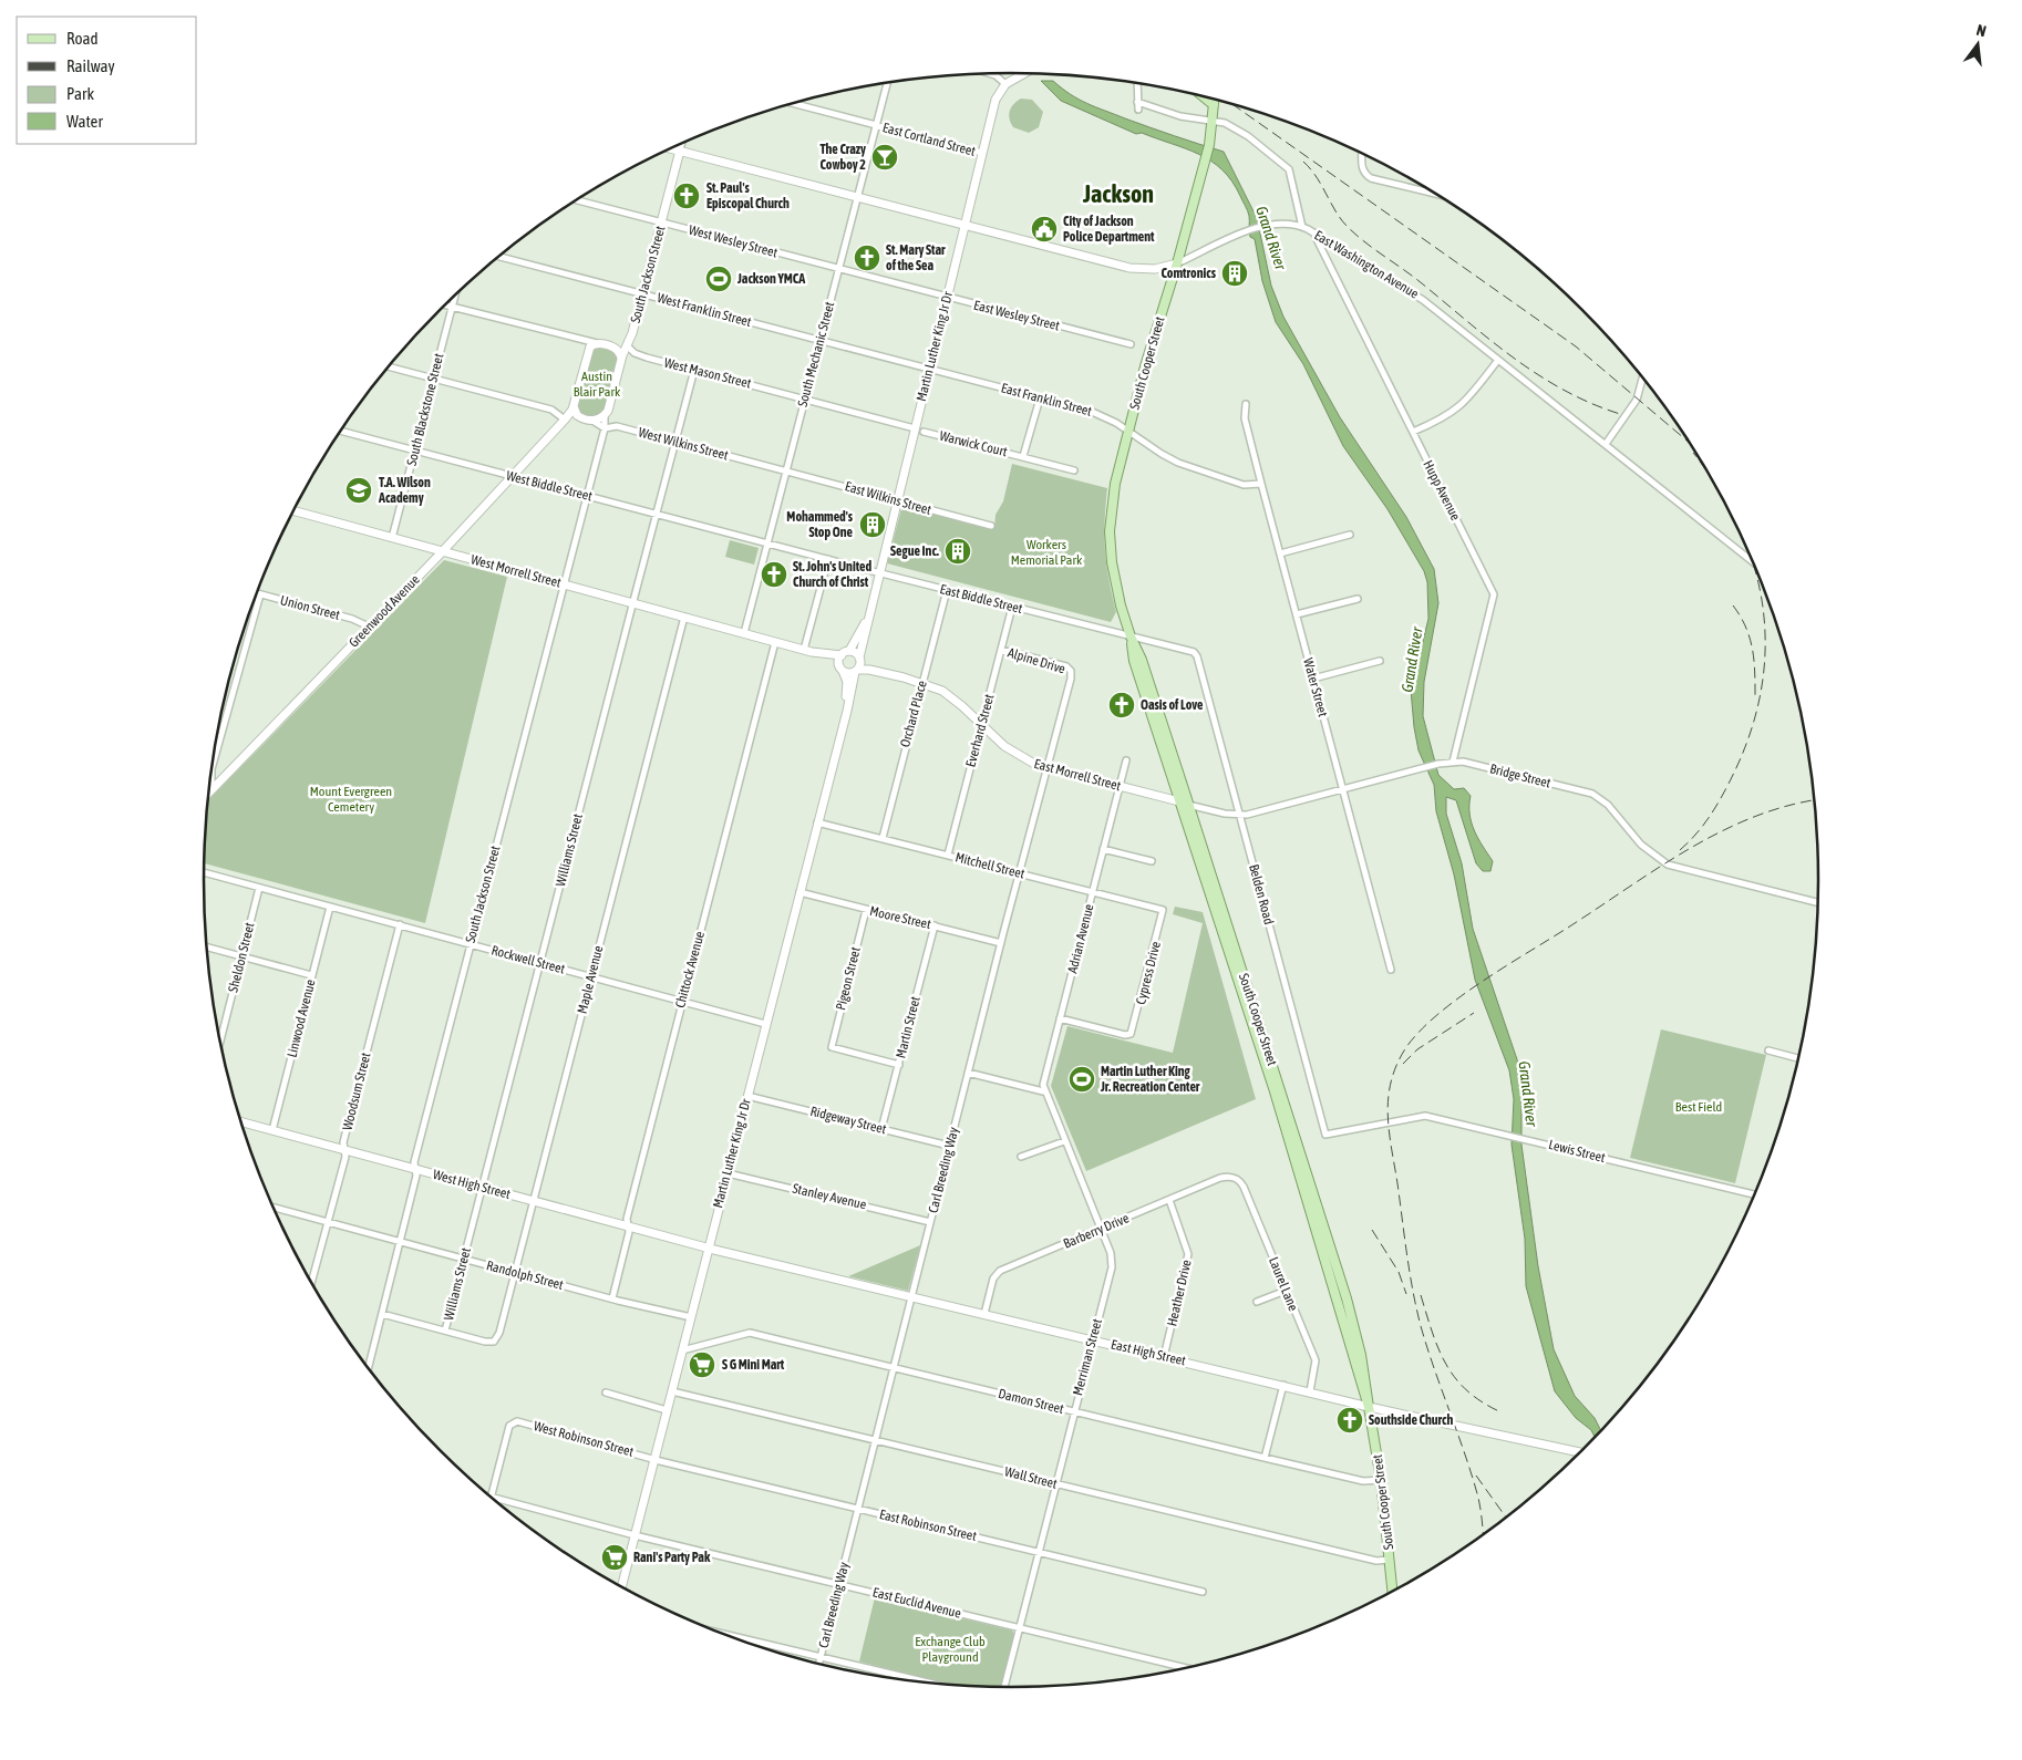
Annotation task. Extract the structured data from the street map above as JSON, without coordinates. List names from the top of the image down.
{
  "streets": {
    "main road": ["South Cooper Street"],
    "street": [
      "East Cortland Street",
      "West Wesley Street",
      "East Washington Avenue",
      "South Jackson Street",
      "West Franklin Street",
      "East Wesley Street",
      "Martin Luther King Jr Dr",
      "South Mechanic Street",
      "West Mason Street",
      "East Franklin Street",
      "South Blackstone Street",
      "West Wilkins Street",
      "Warwick Court",
      "West Biddle Street",
      "Hupp Avenue",
      "East Wilkins Street",
      "West Morrell Street",
      "East Biddle Street",
      "Union Street",
      "Greenwood Avenue",
      "Alpine Drive",
      "Water Street",
      "Orchard Place",
      "Everhard Street",
      "East Morrell Street",
      "Bridge Street",
      "Williams Street",
      "Mitchell Street",
      "Belden Road",
      "Moore Street",
      "Adrian Avenue",
      "Sheldon Street",
      "Rockwell Street",
      "Chittock Avenue",
      "Cypress Drive",
      "Pigeon Street",
      "Maple Avenue",
      "Linwood Avenue",
      "Martin Street",
      "Woodsum Street",
      "Ridgeway Street",
      "Lewis Street",
      "Carl Breeding Way",
      "West High Street",
      "Stanley Avenue",
      "Barberry Drive",
      "Randolph Street",
      "Laurel Lane",
      "Heather Drive",
      "East High Street",
      "Merriman Street",
      "Damon Street",
      "West Robinson Street",
      "Wall Street",
      "East Robinson Street",
      "East Euclid Avenue"
    ]
  },
  "crossings": [
    ["East Cortland Street", "Martin Luther King Jr Dr"],
    ["East Cortland Street", "South Mechanic Street"],
    ["West Wesley Street", "South Jackson Street"],
    ["West Wesley Street", "East Wesley Street"],
    ["West Wesley Street", "South Mechanic Street"],
    ["East Washington Avenue", "South Jackson Street"],
    ["East Washington Avenue", "Martin Luther King Jr Dr"],
    ["East Washington Avenue", "South Mechanic Street"],
    ["East Washington Avenue", "South Cooper Street"],
    ["East Washington Avenue", "Hupp Avenue"],
    ["South Jackson Street", "West Franklin Street"],
    ["South Jackson Street", "West Mason Street"],
    ["South Jackson Street", "West Wilkins Street"],
    ["South Jackson Street", "West Biddle Street"],
    ["South Jackson Street", "West Morrell Street"],
    ["South Jackson Street", "Rockwell Street"],
    ["South Jackson Street", "West High Street"],
    ["South Jackson Street", "Randolph Street"],
    ["West Franklin Street", "South Mechanic Street"],
    ["West Franklin Street", "East Franklin Street"],
    ["East Wesley Street", "Martin Luther King Jr Dr"],
    ["East Wesley Street", "South Mechanic Street"],
    ["Martin Luther King Jr Dr", "West Mason Street"],
    ["Martin Luther King Jr Dr", "East Franklin Street"],
    ["Martin Luther King Jr Dr", "East Wilkins Street"],
    ["Martin Luther King Jr Dr", "East Biddle Street"],
    ["Martin Luther King Jr Dr", "East Morrell Street"],
    ["Martin Luther King Jr Dr", "Mitchell Street"],
    ["Martin Luther King Jr Dr", "Moore Street"],
    ["Martin Luther King Jr Dr", "Rockwell Street"],
    ["Martin Luther King Jr Dr", "Ridgeway Street"],
    ["Martin Luther King Jr Dr", "West High Street"],
    ["Martin Luther King Jr Dr", "Stanley Avenue"],
    ["Martin Luther King Jr Dr", "Randolph Street"],
    ["Martin Luther King Jr Dr", "East High Street"],
    ["Martin Luther King Jr Dr", "Damon Street"],
    ["Martin Luther King Jr Dr", "West Robinson Street"],
    ["Martin Luther King Jr Dr", "Wall Street"],
    ["Martin Luther King Jr Dr", "East Robinson Street"],
    ["Martin Luther King Jr Dr", "East Euclid Avenue"],
    ["South Mechanic Street", "West Mason Street"],
    ["South Mechanic Street", "East Franklin Street"],
    ["South Mechanic Street", "West Wilkins Street"],
    ["South Mechanic Street", "West Biddle Street"],
    ["South Mechanic Street", "East Wilkins Street"],
    ["South Mechanic Street", "West Morrell Street"],
    ["South Mechanic Street", "East Biddle Street"],
    ["South Cooper Street", "East Franklin Street"],
    ["South Cooper Street", "East Biddle Street"],
    ["South Cooper Street", "East Morrell Street"],
    ["South Cooper Street", "Bridge Street"],
    ["South Cooper Street", "East High Street"],
    ["South Cooper Street", "Damon Street"],
    ["South Cooper Street", "Wall Street"],
    ["West Mason Street", "Williams Street"],
    ["East Franklin Street", "Warwick Court"],
    ["East Franklin Street", "Water Street"],
    ["South Blackstone Street", "West Biddle Street"],
    ["South Blackstone Street", "West Morrell Street"],
    ["West Wilkins Street", "East Wilkins Street"],
    ["West Wilkins Street", "Greenwood Avenue"],
    ["West Wilkins Street", "Williams Street"],
    ["West Biddle Street", "East Biddle Street"],
    ["West Biddle Street", "Greenwood Avenue"],
    ["West Biddle Street", "Williams Street"],
    ["Hupp Avenue", "Bridge Street"],
    ["West Morrell Street", "Greenwood Avenue"],
    ["West Morrell Street", "Williams Street"],
    ["West Morrell Street", "Maple Avenue"],
    ["East Biddle Street", "Orchard Place"],
    ["East Biddle Street", "Everhard Street"],
    ["East Biddle Street", "Belden Road"],
    ["Union Street", "Greenwood Avenue"],
    ["Alpine Drive", "Everhard Street"],
    ["Alpine Drive", "Carl Breeding Way"],
    ["Water Street", "Bridge Street"],
    ["Orchard Place", "East Morrell Street"],
    ["Orchard Place", "Mitchell Street"],
    ["Everhard Street", "East Morrell Street"],
    ["Everhard Street", "Mitchell Street"],
    ["East Morrell Street", "Adrian Avenue"],
    ["East Morrell Street", "Carl Breeding Way"],
    ["Bridge Street", "Belden Road"],
    ["Williams Street", "Rockwell Street"],
    ["Williams Street", "Maple Avenue"],
    ["Williams Street", "West High Street"],
    ["Williams Street", "Randolph Street"],
    ["Mitchell Street", "Adrian Avenue"],
    ["Mitchell Street", "Cypress Drive"],
    ["Mitchell Street", "Carl Breeding Way"],
    ["Belden Road", "Lewis Street"],
    ["Moore Street", "Pigeon Street"],
    ["Moore Street", "Martin Street"],
    ["Moore Street", "Carl Breeding Way"],
    ["Adrian Avenue", "Cypress Drive"],
    ["Adrian Avenue", "Merriman Street"],
    ["Sheldon Street", "Rockwell Street"],
    ["Rockwell Street", "Chittock Avenue"],
    ["Rockwell Street", "Maple Avenue"],
    ["Rockwell Street", "Linwood Avenue"],
    ["Rockwell Street", "Woodsum Street"],
    ["Chittock Avenue", "West High Street"],
    ["Chittock Avenue", "Randolph Street"],
    ["Pigeon Street", "Martin Street"],
    ["Maple Avenue", "West High Street"],
    ["Maple Avenue", "Randolph Street"],
    ["Linwood Avenue", "West High Street"],
    ["Martin Street", "Ridgeway Street"],
    ["Woodsum Street", "West High Street"],
    ["Woodsum Street", "Randolph Street"],
    ["Ridgeway Street", "Carl Breeding Way"],
    ["Carl Breeding Way", "Stanley Avenue"],
    ["Carl Breeding Way", "East High Street"],
    ["Carl Breeding Way", "Damon Street"],
    ["Carl Breeding Way", "Wall Street"],
    ["Carl Breeding Way", "East Robinson Street"],
    ["Carl Breeding Way", "East Euclid Avenue"],
    ["West High Street", "East High Street"],
    ["Barberry Drive", "Laurel Lane"],
    ["Barberry Drive", "Heather Drive"],
    ["Barberry Drive", "East High Street"],
    ["Barberry Drive", "Merriman Street"],
    ["Laurel Lane", "East High Street"],
    ["Heather Drive", "East High Street"],
    ["East High Street", "Merriman Street"],
    ["Merriman Street", "Damon Street"],
    ["Merriman Street", "Wall Street"],
    ["Merriman Street", "East Robinson Street"],
    ["Merriman Street", "East Euclid Avenue"],
    ["West Robinson Street", "East Robinson Street"]
  ],
  "districts": ["Jackson"],
  "water": ["Grand River"],
  "parks": [
    "Austin Blair Park",
    "Workers Memorial Park",
    "Mount Evergreen Cemetery",
    "Best Field",
    "Exchange Club Playground"
  ],
  "places": {
    "bar": ["The Crazy Cowboy 2"],
    "church": [
      "St. Paul's Episcopal Church",
      "St. Mary Star of the Sea",
      "St. John's United Church of Christ",
      "Oasis of Love",
      "Southside Church"
    ],
    "public building": ["City of Jackson Police Department"],
    "building": ["Comtronics", "Mohammed's Stop One", "Segue Inc."],
    "sports": ["Jackson YMCA", "Martin Luther King Jr. Recreation Center"],
    "school or university": ["T.A. Wilson Academy"],
    "supermarket": ["S G Mini Mart", "Rani's Party Pak"]
  },
  "legend": [
    "Road",
    "Railway",
    "Park",
    "Water"
  ],
  "north": "top"
}
